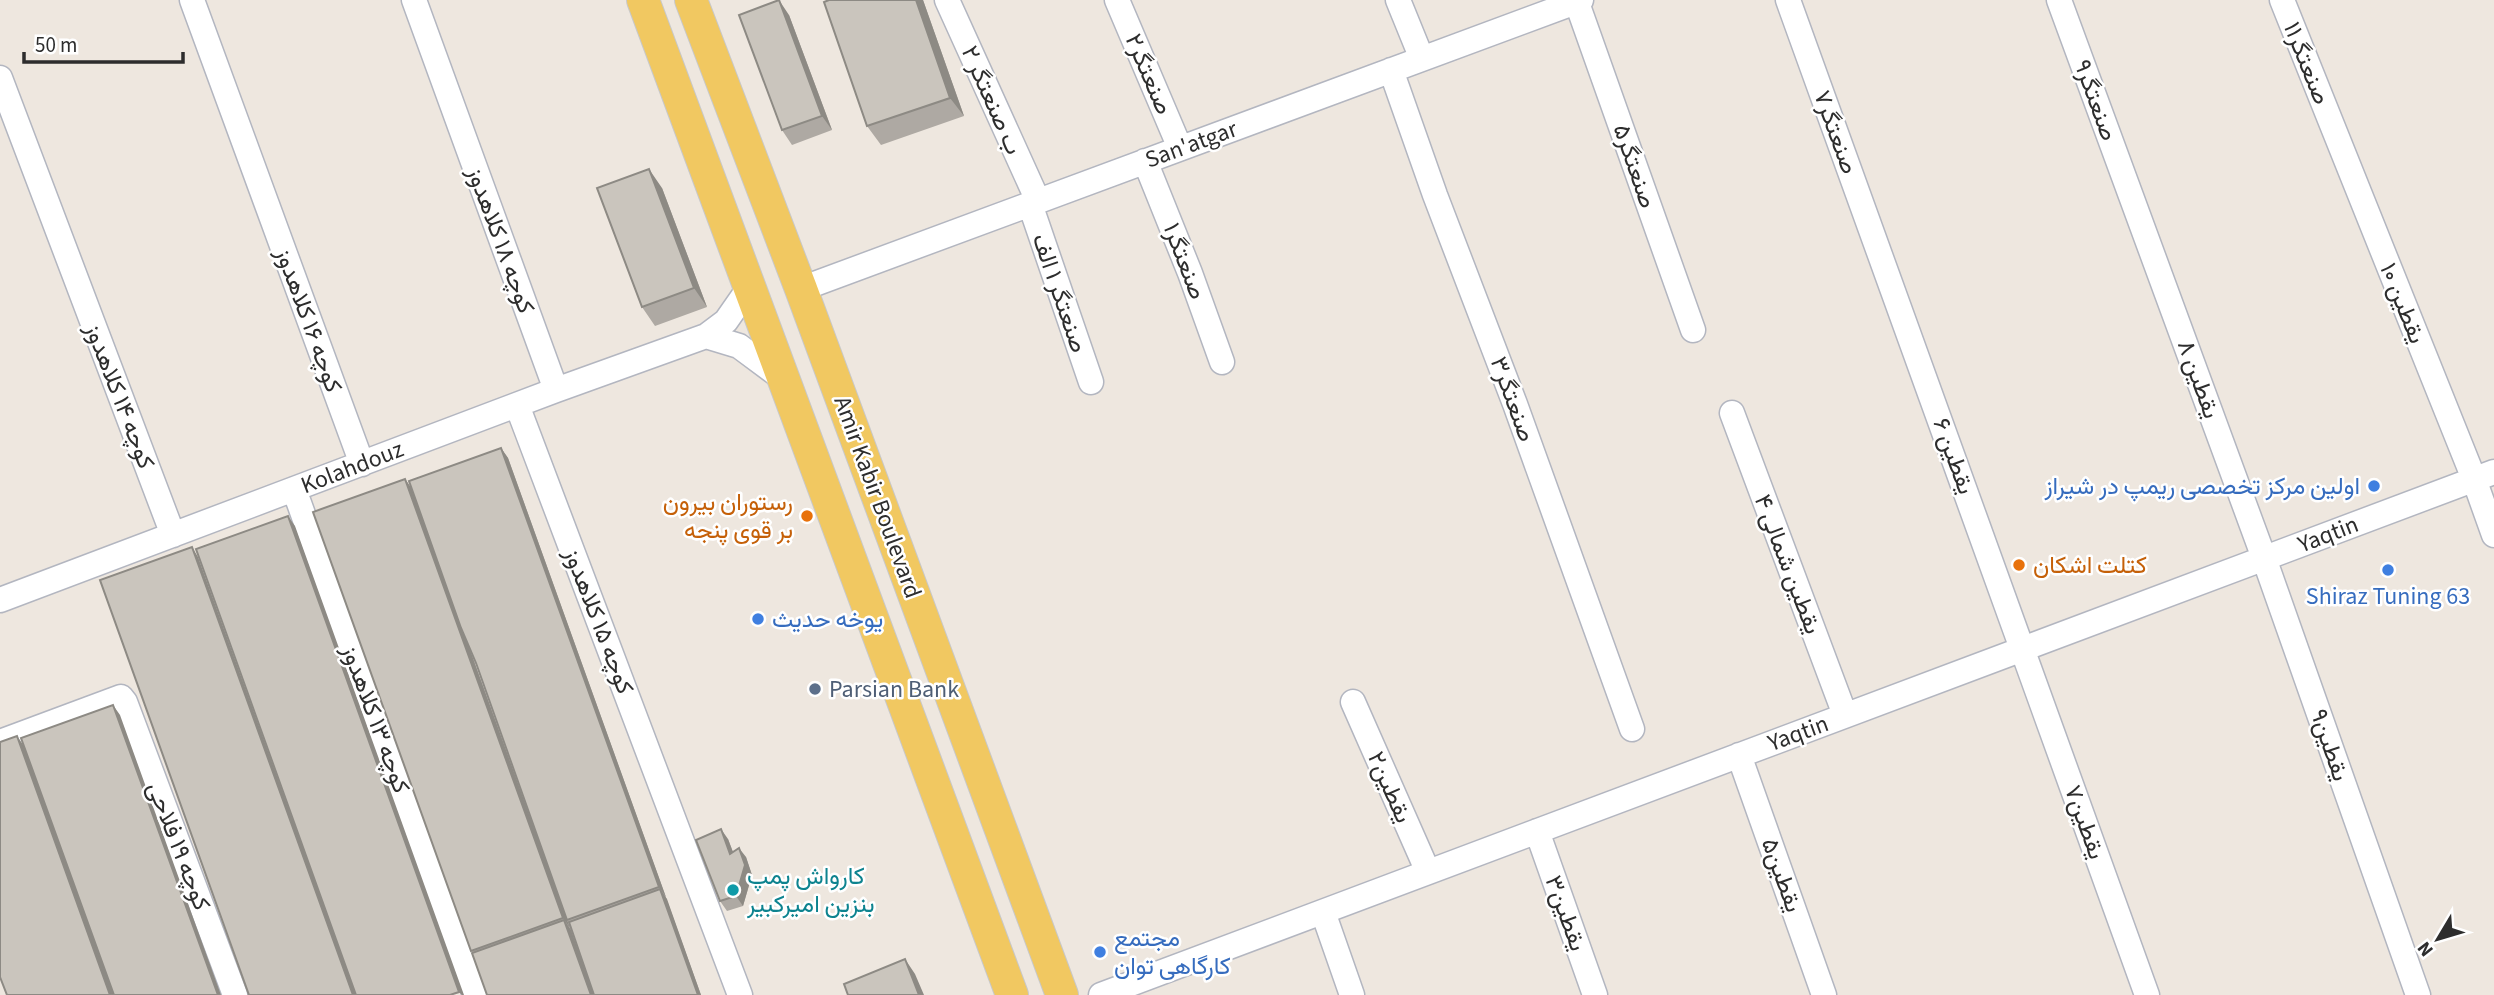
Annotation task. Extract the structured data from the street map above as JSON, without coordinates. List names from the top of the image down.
{
  "streets": {
    "main road": ["Amir Kabir Boulevard"],
    "street": [
      "صنعتگر۱۱",
      "صنعتگر۲",
      "۲ ب صنعتگر",
      "صنعتگر۹",
      "صنعتگر۷",
      "San'atgar",
      "صنعتگر۵",
      "کوچه ۱۸ کلاهدوز",
      "صنعتگر۱",
      "صنعتگر ۱ الف",
      "یقطین ۱۰",
      "کوچه ۱۶ کلاهدوز",
      "یقطین ۸",
      "کوچه ۱۴ کلاهدوز",
      "صنعتگر۳",
      "یقطین ۶",
      "Kolahdouz",
      "Yaqtin",
      "یقطین شمالی ۴",
      "کوچه ۱۵ کلاهدوز",
      "کوچه ۱۳ کلاهدوز",
      "یقطین۹",
      "یقطین۲",
      "یقطین۷",
      "کوچه ۱۹ فلاحی",
      "یقطین۵",
      "یقطین۳"
    ]
  },
  "crossings": [
    ["صنعتگر۱۱", "یقطین ۱۰"],
    ["صنعتگر۲", "San'atgar"],
    ["۲ ب صنعتگر", "San'atgar"],
    ["۲ ب صنعتگر", "صنعتگر ۱ الف"],
    ["صنعتگر۹", "یقطین ۸"],
    ["صنعتگر۷", "یقطین ۶"],
    ["San'atgar", "صنعتگر۵"],
    ["San'atgar", "صنعتگر۱"],
    ["San'atgar", "صنعتگر ۱ الف"],
    ["San'atgar", "صنعتگر۳"],
    ["San'atgar", "Amir Kabir Boulevard"],
    ["کوچه ۱۸ کلاهدوز", "Kolahdouz"],
    ["یقطین ۱۰", "Yaqtin"],
    ["کوچه ۱۶ کلاهدوز", "Kolahdouz"],
    ["یقطین ۸", "Yaqtin"],
    ["یقطین ۸", "یقطین۹"],
    ["کوچه ۱۴ کلاهدوز", "Kolahdouz"],
    ["یقطین ۶", "Yaqtin"],
    ["یقطین ۶", "یقطین۷"],
    ["Kolahdouz", "Amir Kabir Boulevard"],
    ["Kolahdouz", "کوچه ۱۵ کلاهدوز"],
    ["Kolahdouz", "کوچه ۱۳ کلاهدوز"],
    ["Yaqtin", "یقطین شمالی ۴"],
    ["Yaqtin", "یقطین۹"],
    ["Yaqtin", "یقطین۲"],
    ["Yaqtin", "یقطین۷"],
    ["Yaqtin", "یقطین۵"],
    ["Yaqtin", "یقطین۳"]
  ],
  "places": [
    "اولین مرکز تخصصی ریمپ در شیراز",
    "رستوران بیرون بر قوی پنجه",
    "کتلت اشکان",
    "Shiraz Tuning 63",
    "یوخه حدیث",
    "Parsian Bank",
    "کارواش پمپ بنزین امیرکبیر",
    "مجتمع کارگاهی توان"
  ],
  "scale_bar": "50 m",
  "north": "bottom left"
}
